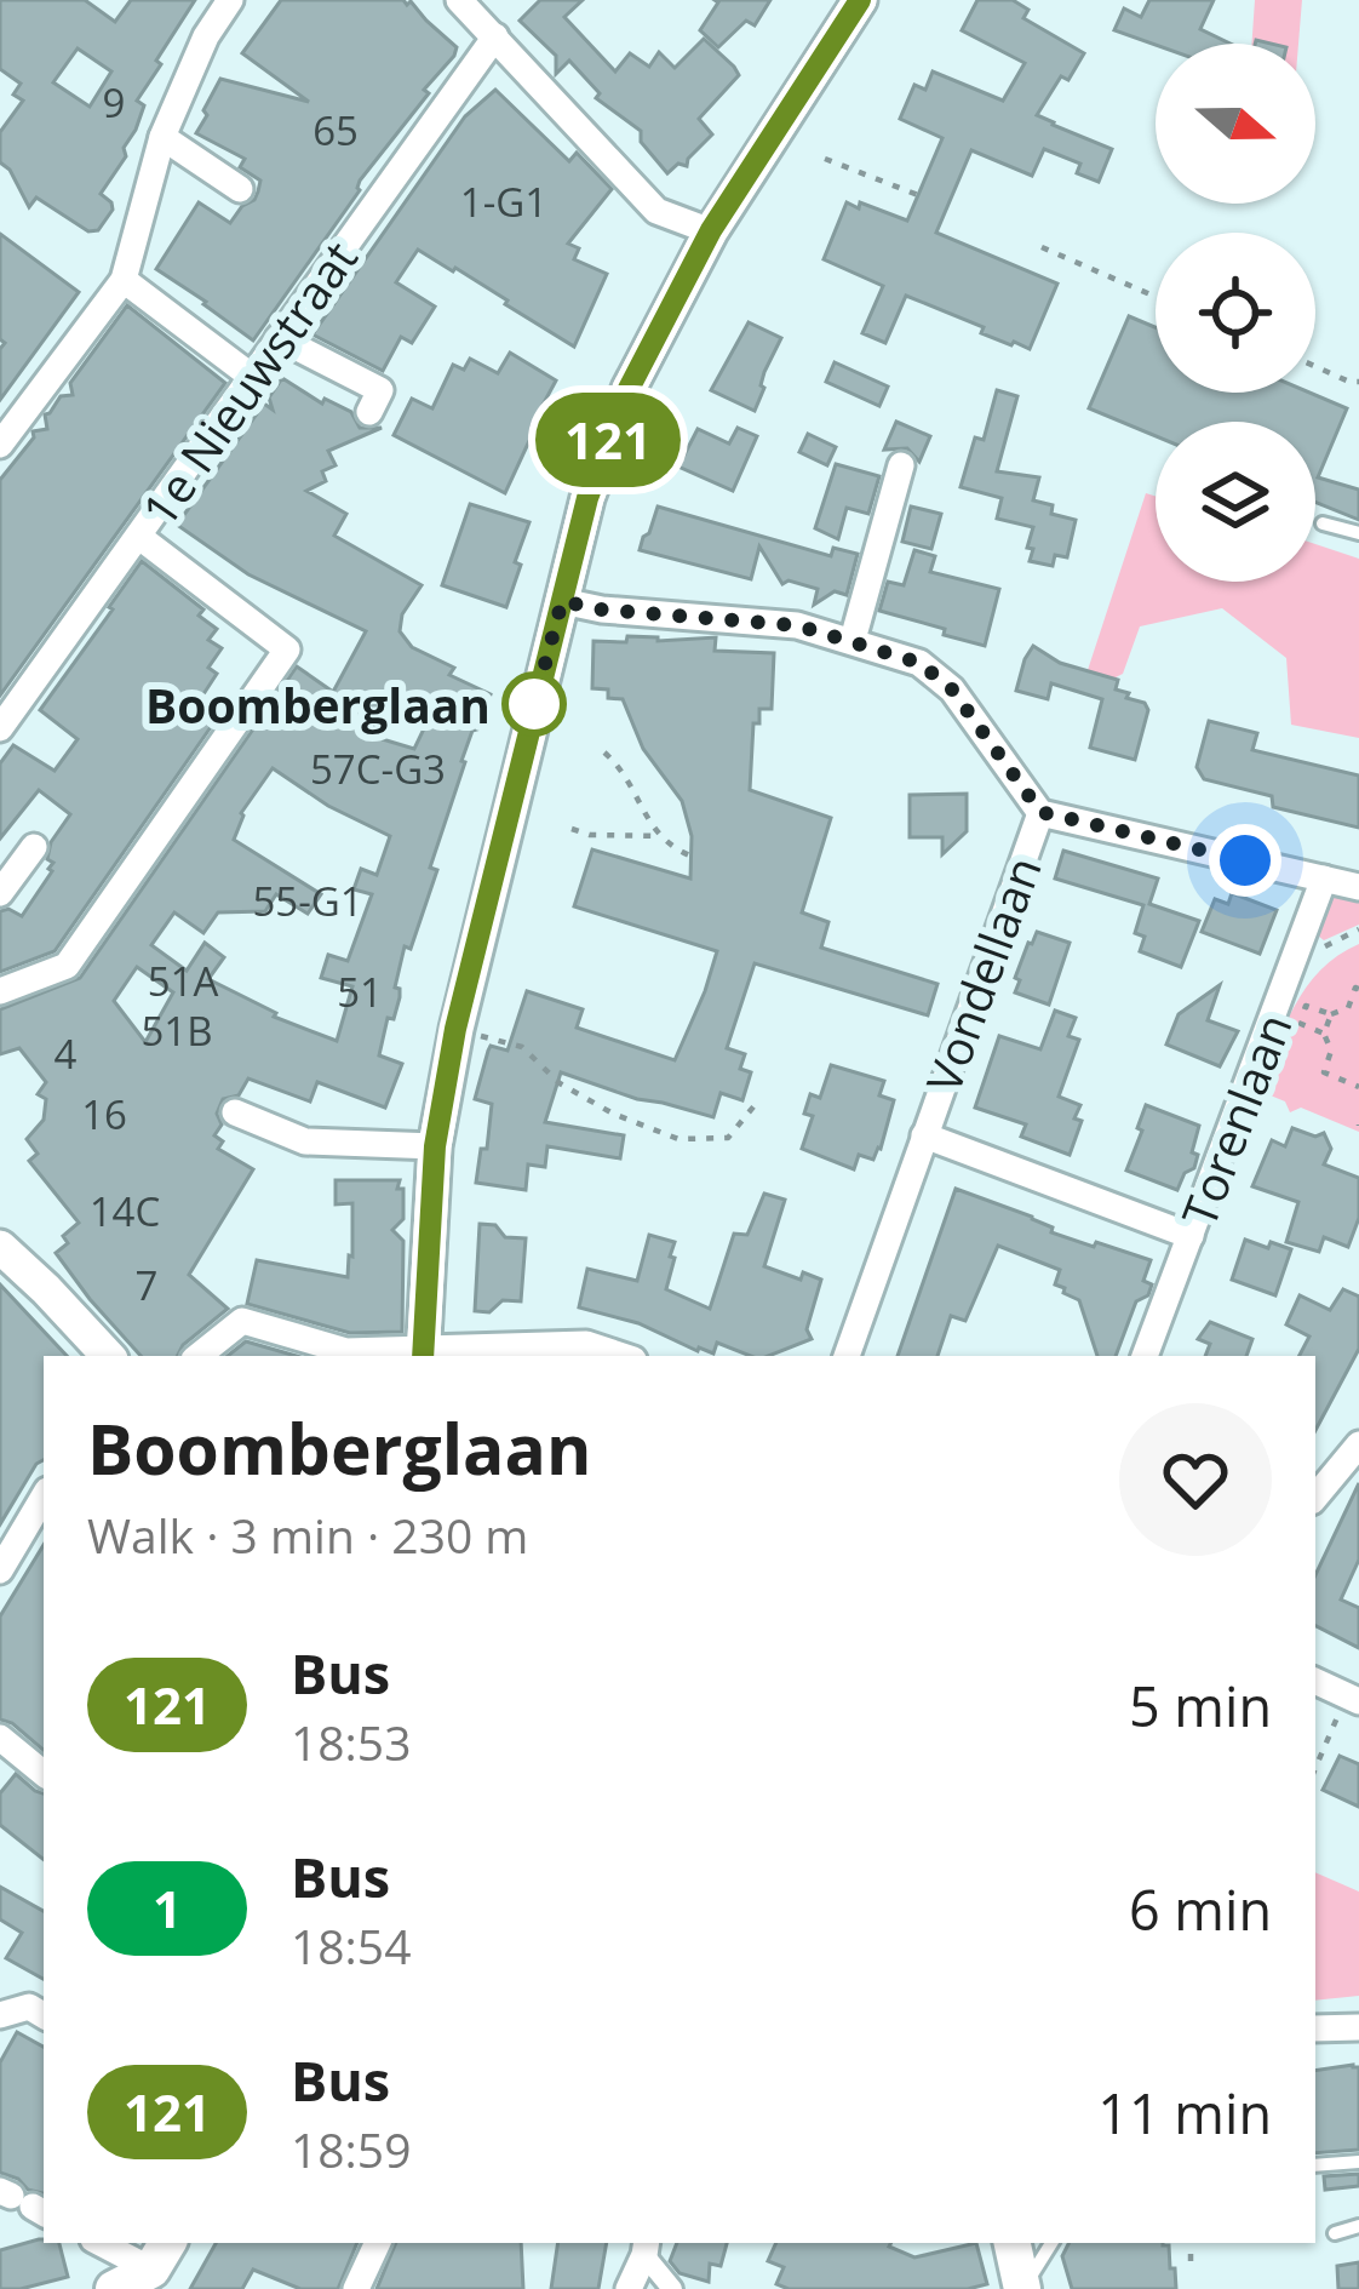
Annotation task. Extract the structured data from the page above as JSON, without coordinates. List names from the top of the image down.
{
  "streets": {
    "street": ["1e Nieuwstraat", "Vondellaan", "Torenlaan"]
  },
  "crossings": [
    ["Vondellaan", "Torenlaan"]
  ],
  "places": ["Boomberglaan"],
  "lines": ["bus line 121"],
  "house_numbers": [
    "9",
    "65",
    "1-G1",
    "57C-G3",
    "55-G1",
    "51A",
    "51",
    "51B",
    "4",
    "16",
    "14C",
    "7"
  ],
  "north": "right",
  "page": {
    "on_map": "121",
    "heading": ["Boomberglaan", "Walk · 3 min · 230 m"],
    "list": [
      {
        "mark": "121",
        "name": "Bus",
        "note": "18:53",
        "value": "5 min"
      },
      {
        "mark": "1",
        "name": "Bus",
        "note": "18:54",
        "value": "6 min"
      },
      {
        "mark": "121",
        "name": "Bus",
        "note": "18:59",
        "value": "11 min"
      }
    ]
  }
}
